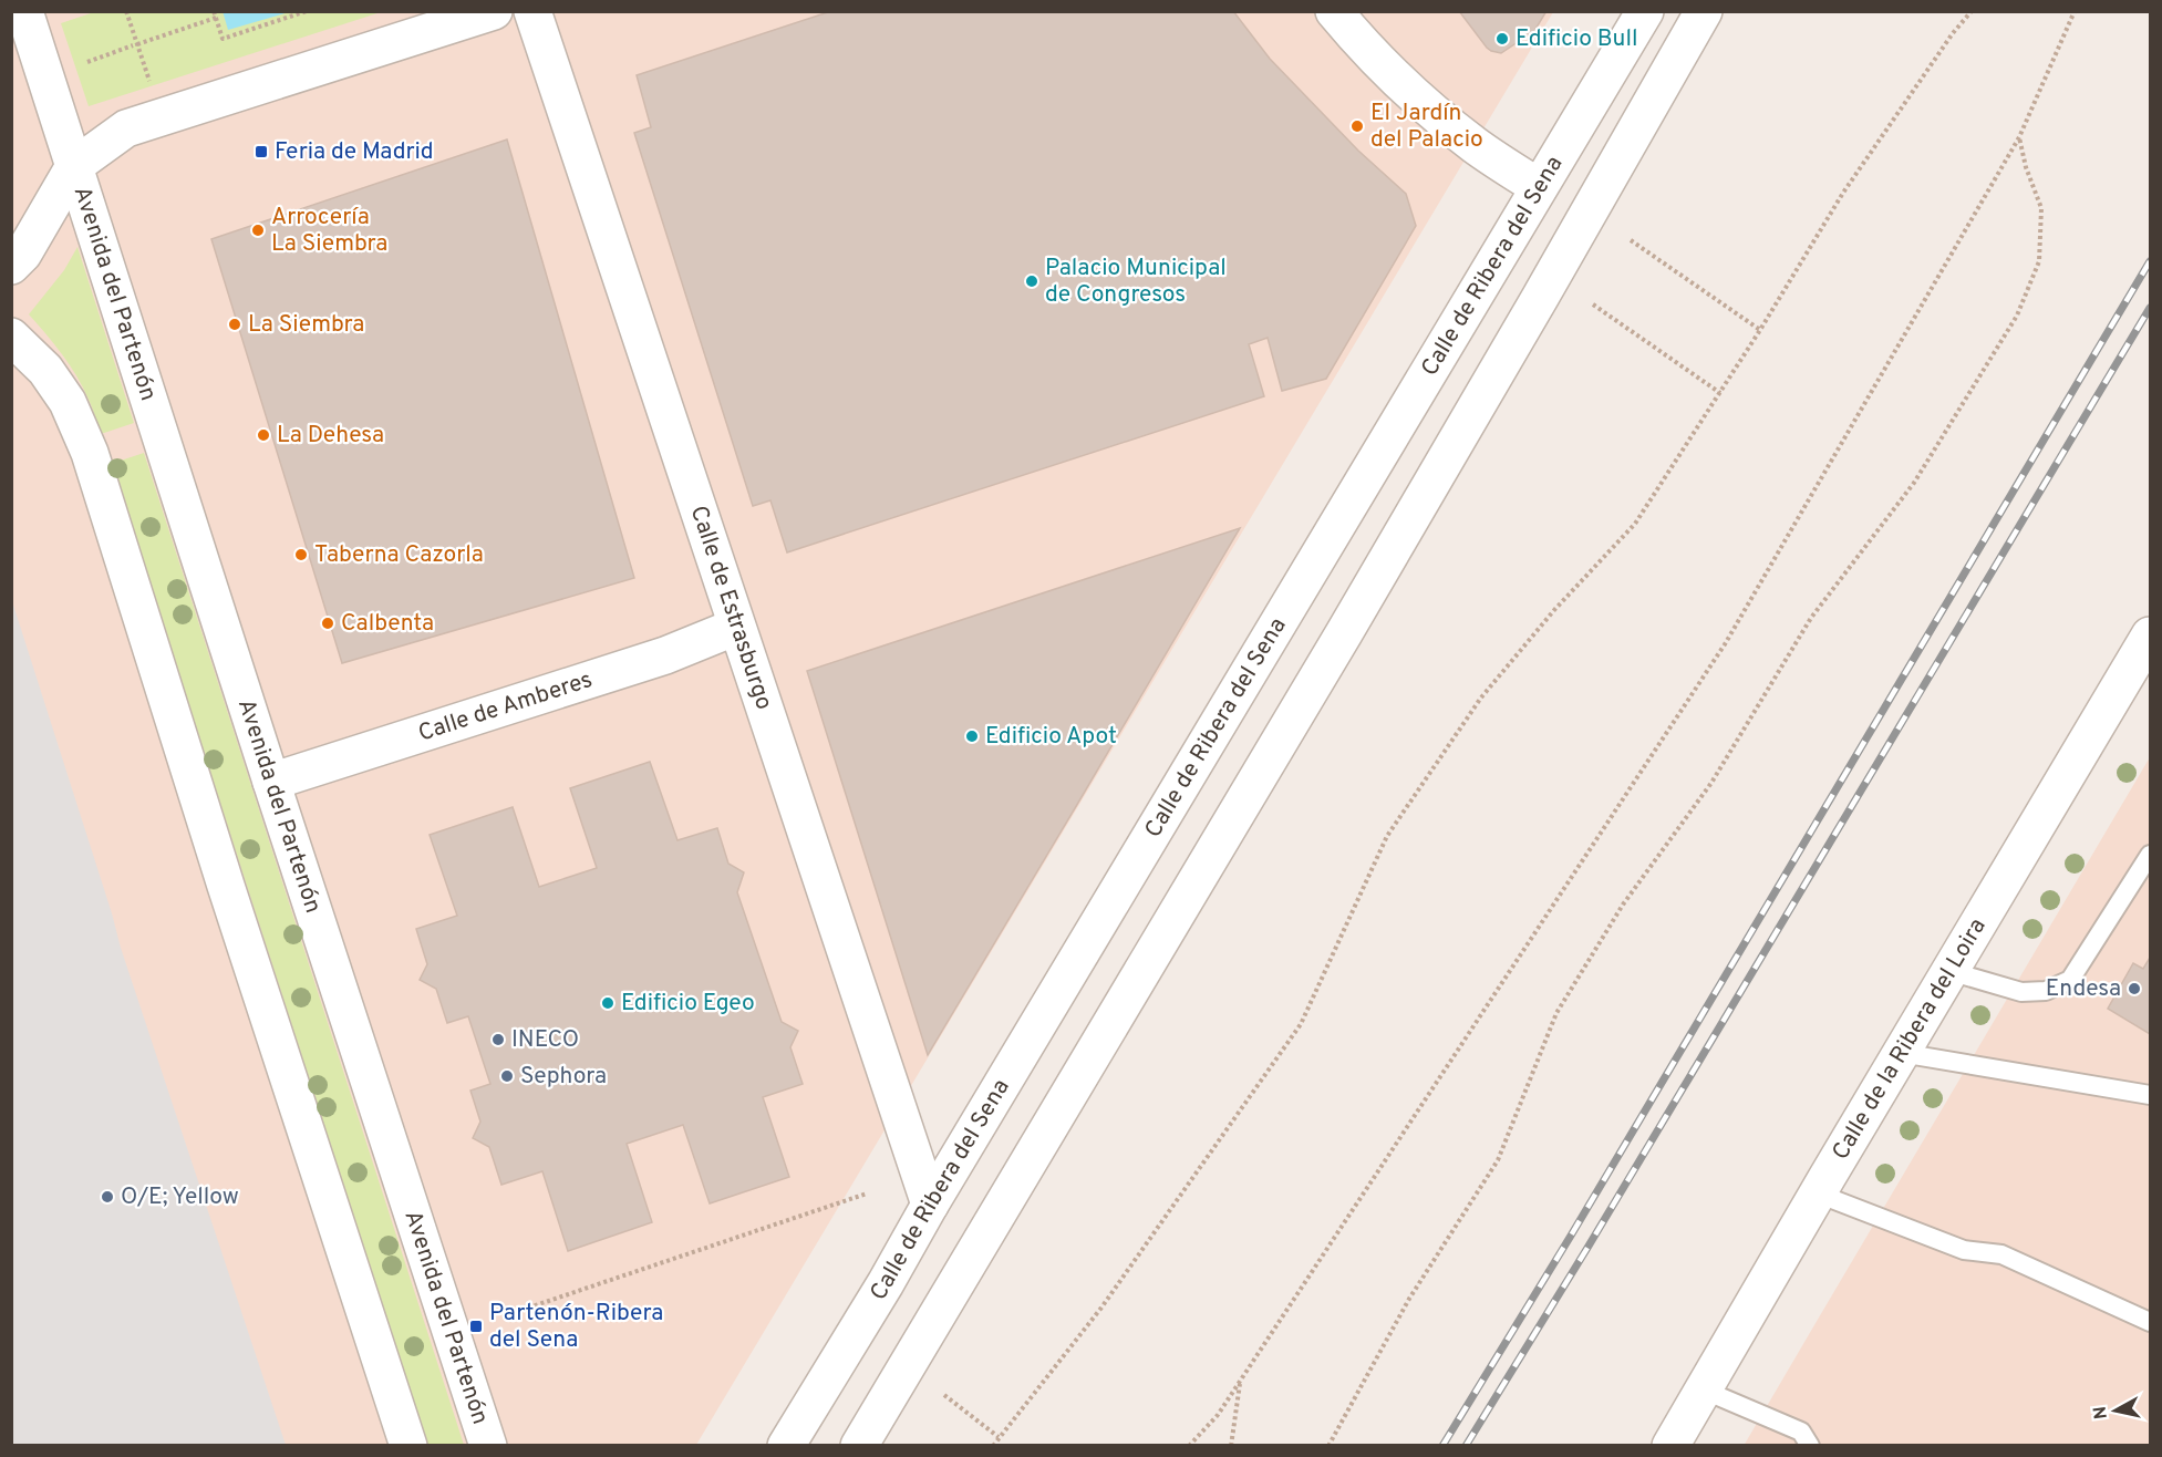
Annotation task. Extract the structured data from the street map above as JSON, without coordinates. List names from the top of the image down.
{
  "streets": {
    "street": [
      "Calle de Ribera del Sena",
      "Avenida del Partenón",
      "Calle de Estrasburgo",
      "Calle de Amberes",
      "Calle de la Ribera del Loira"
    ]
  },
  "crossings": [
    ["Calle de Ribera del Sena", "Calle de Estrasburgo"],
    ["Avenida del Partenón", "Calle de Amberes"],
    ["Calle de Estrasburgo", "Calle de Amberes"]
  ],
  "places": {
    "other": [
      "Edificio Bull",
      "El Jardín del Palacio",
      "Arrocería La Siembra",
      "Palacio Municipal de Congresos",
      "La Siembra",
      "La Dehesa",
      "Taberna Cazorla",
      "Calbenta",
      "Edificio Apot",
      "Endesa",
      "Edificio Egeo",
      "INECO",
      "Sephora",
      "O/E; Yellow"
    ],
    "transit": ["Feria de Madrid", "Partenón-Ribera del Sena"]
  },
  "north": "left"
}
